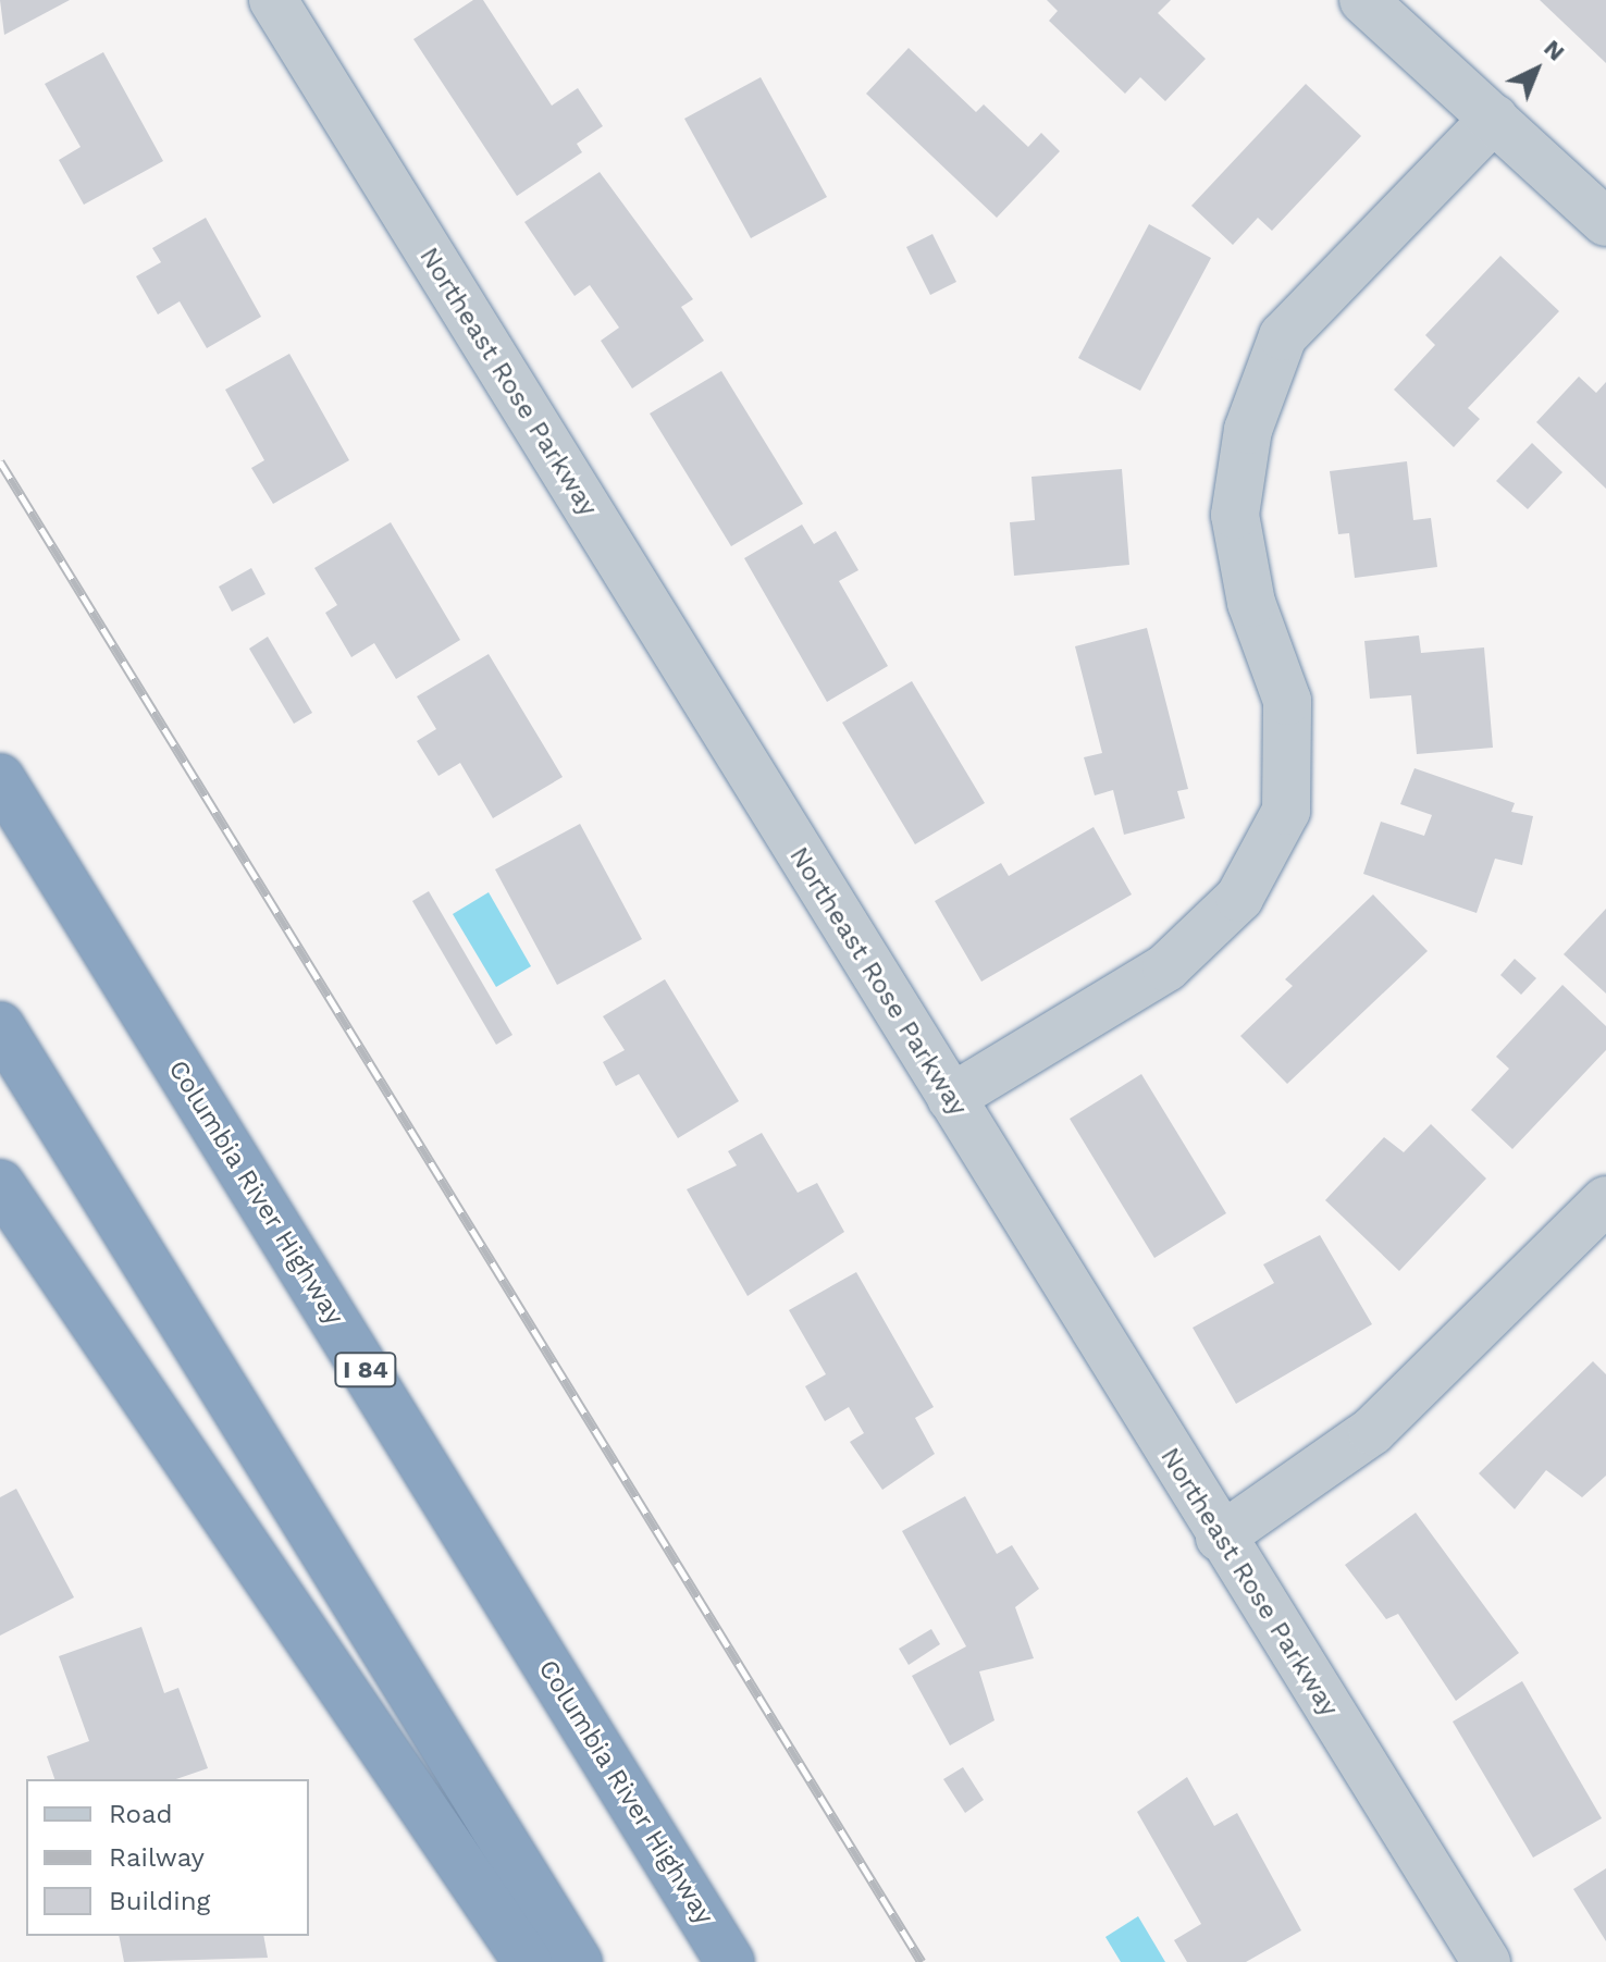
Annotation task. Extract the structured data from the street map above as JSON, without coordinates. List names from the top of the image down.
{
  "streets": {
    "highway": ["Columbia River Highway", "I 84"],
    "street": ["Northeast Rose Parkway"]
  },
  "legend": ["Road", "Railway", "Building"],
  "north": "top right"
}
